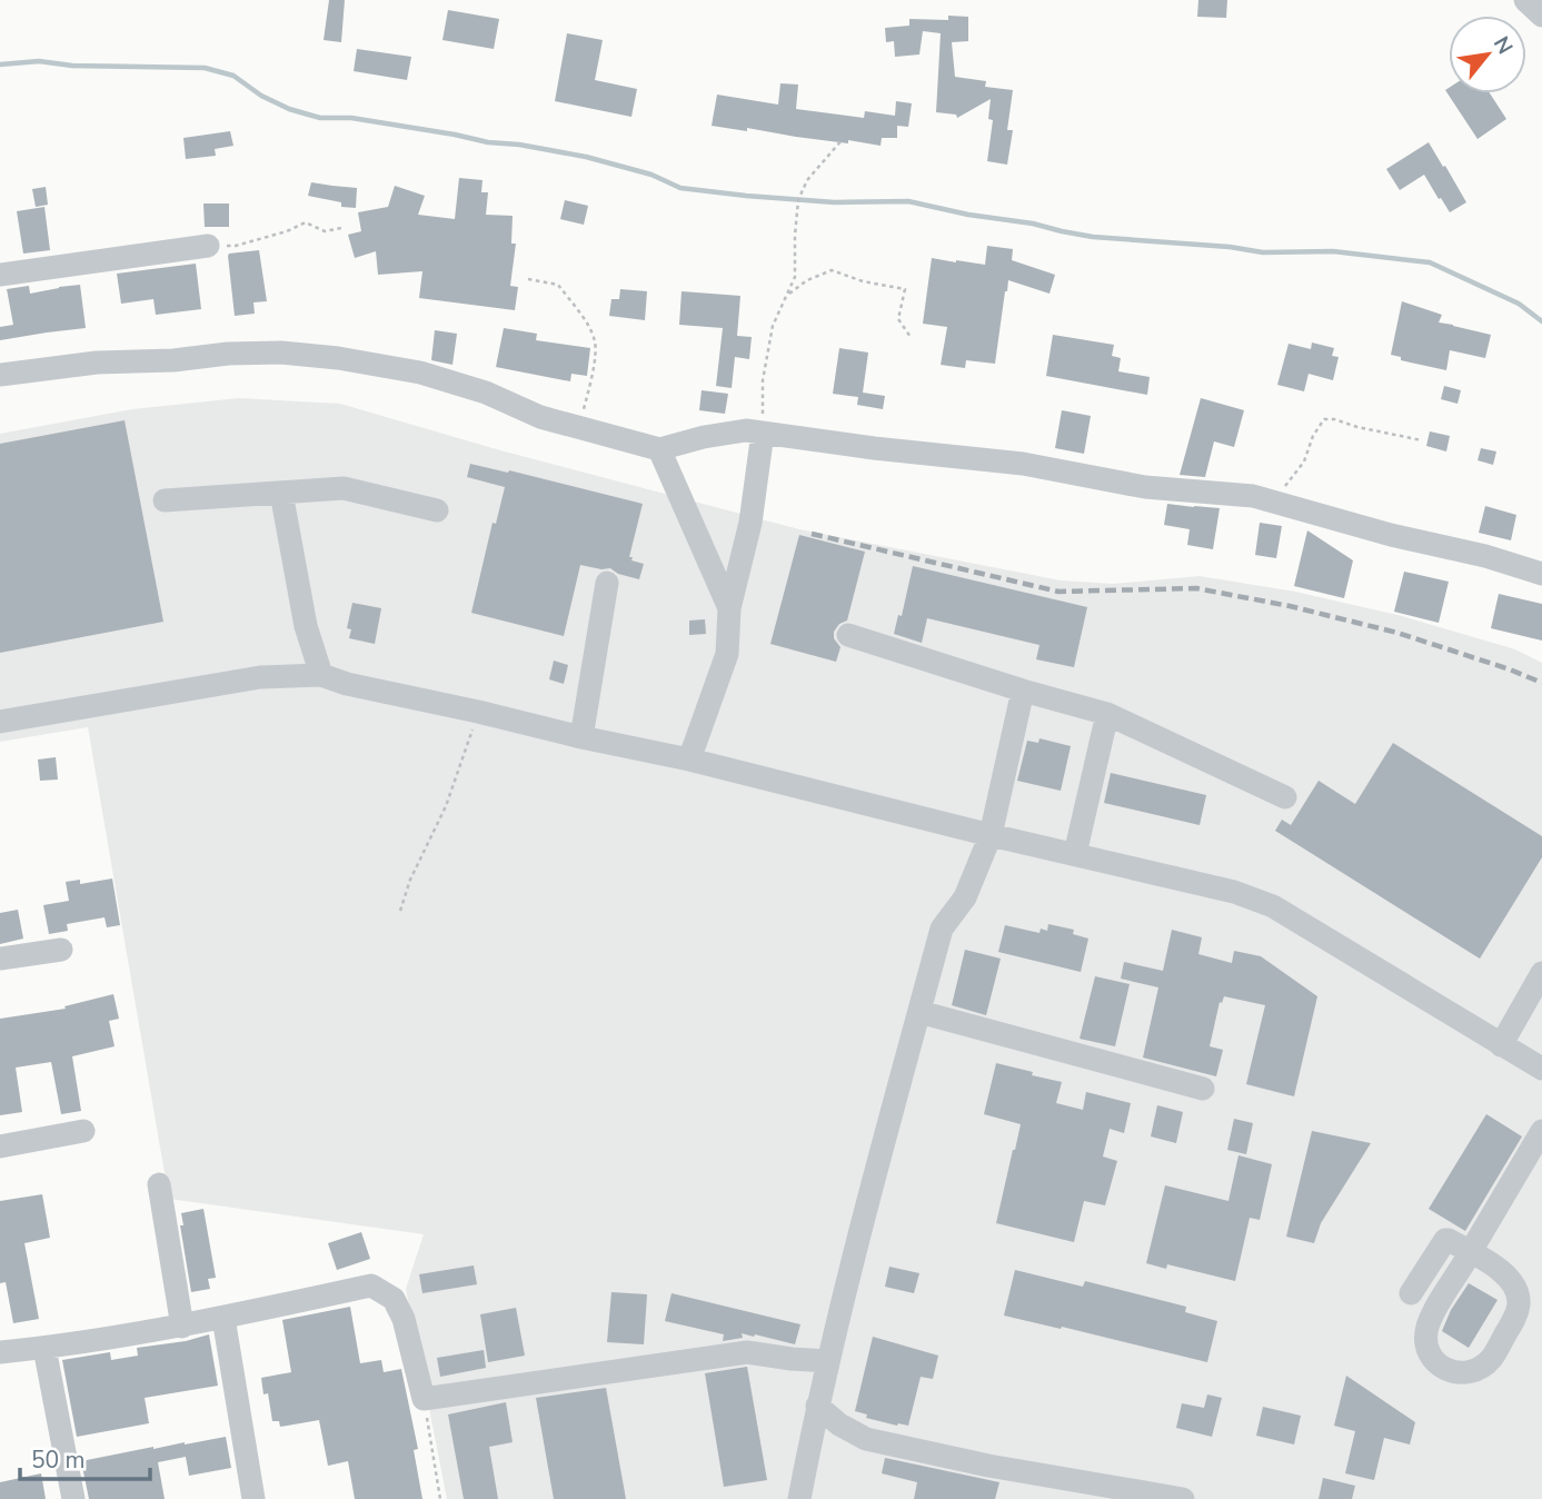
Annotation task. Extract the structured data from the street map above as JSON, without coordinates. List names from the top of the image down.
{
  "scale_bar": "50 m",
  "north": "top right"
}
